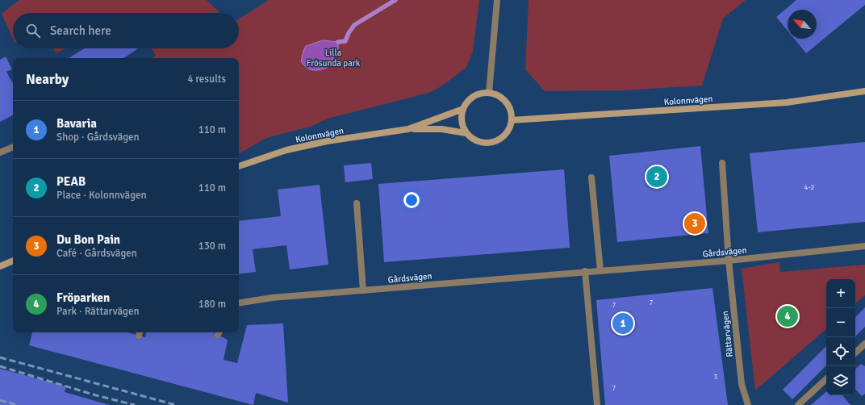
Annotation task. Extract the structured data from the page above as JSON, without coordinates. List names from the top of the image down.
{
  "streets": {
    "street": ["Kolonnvägen", "Gårdsvägen", "Rättarvägen"]
  },
  "crossings": [
    ["Gårdsvägen", "Rättarvägen"]
  ],
  "parks": ["Lilla Frösunda park"],
  "house_numbers": [
    "4-2",
    "7",
    "7",
    "3",
    "7"
  ],
  "north": "top left",
  "page": {
    "search": "Search here",
    "heading": ["Nearby", "4 results"],
    "list": [
      {
        "mark": "1",
        "name": "Bavaria",
        "note": "Shop · Gårdsvägen",
        "value": "110 m"
      },
      {
        "mark": "2",
        "name": "PEAB",
        "note": "Place · Kolonnvägen",
        "value": "110 m"
      },
      {
        "mark": "3",
        "name": "Du Bon Pain",
        "note": "Café · Gårdsvägen",
        "value": "130 m"
      },
      {
        "mark": "4",
        "name": "Fröparken",
        "note": "Park · Rättarvägen",
        "value": "180 m"
      }
    ],
    "pins": [
      "2",
      "3",
      "4",
      "1"
    ],
    "map_buttons": ["+", "−"]
  }
}
